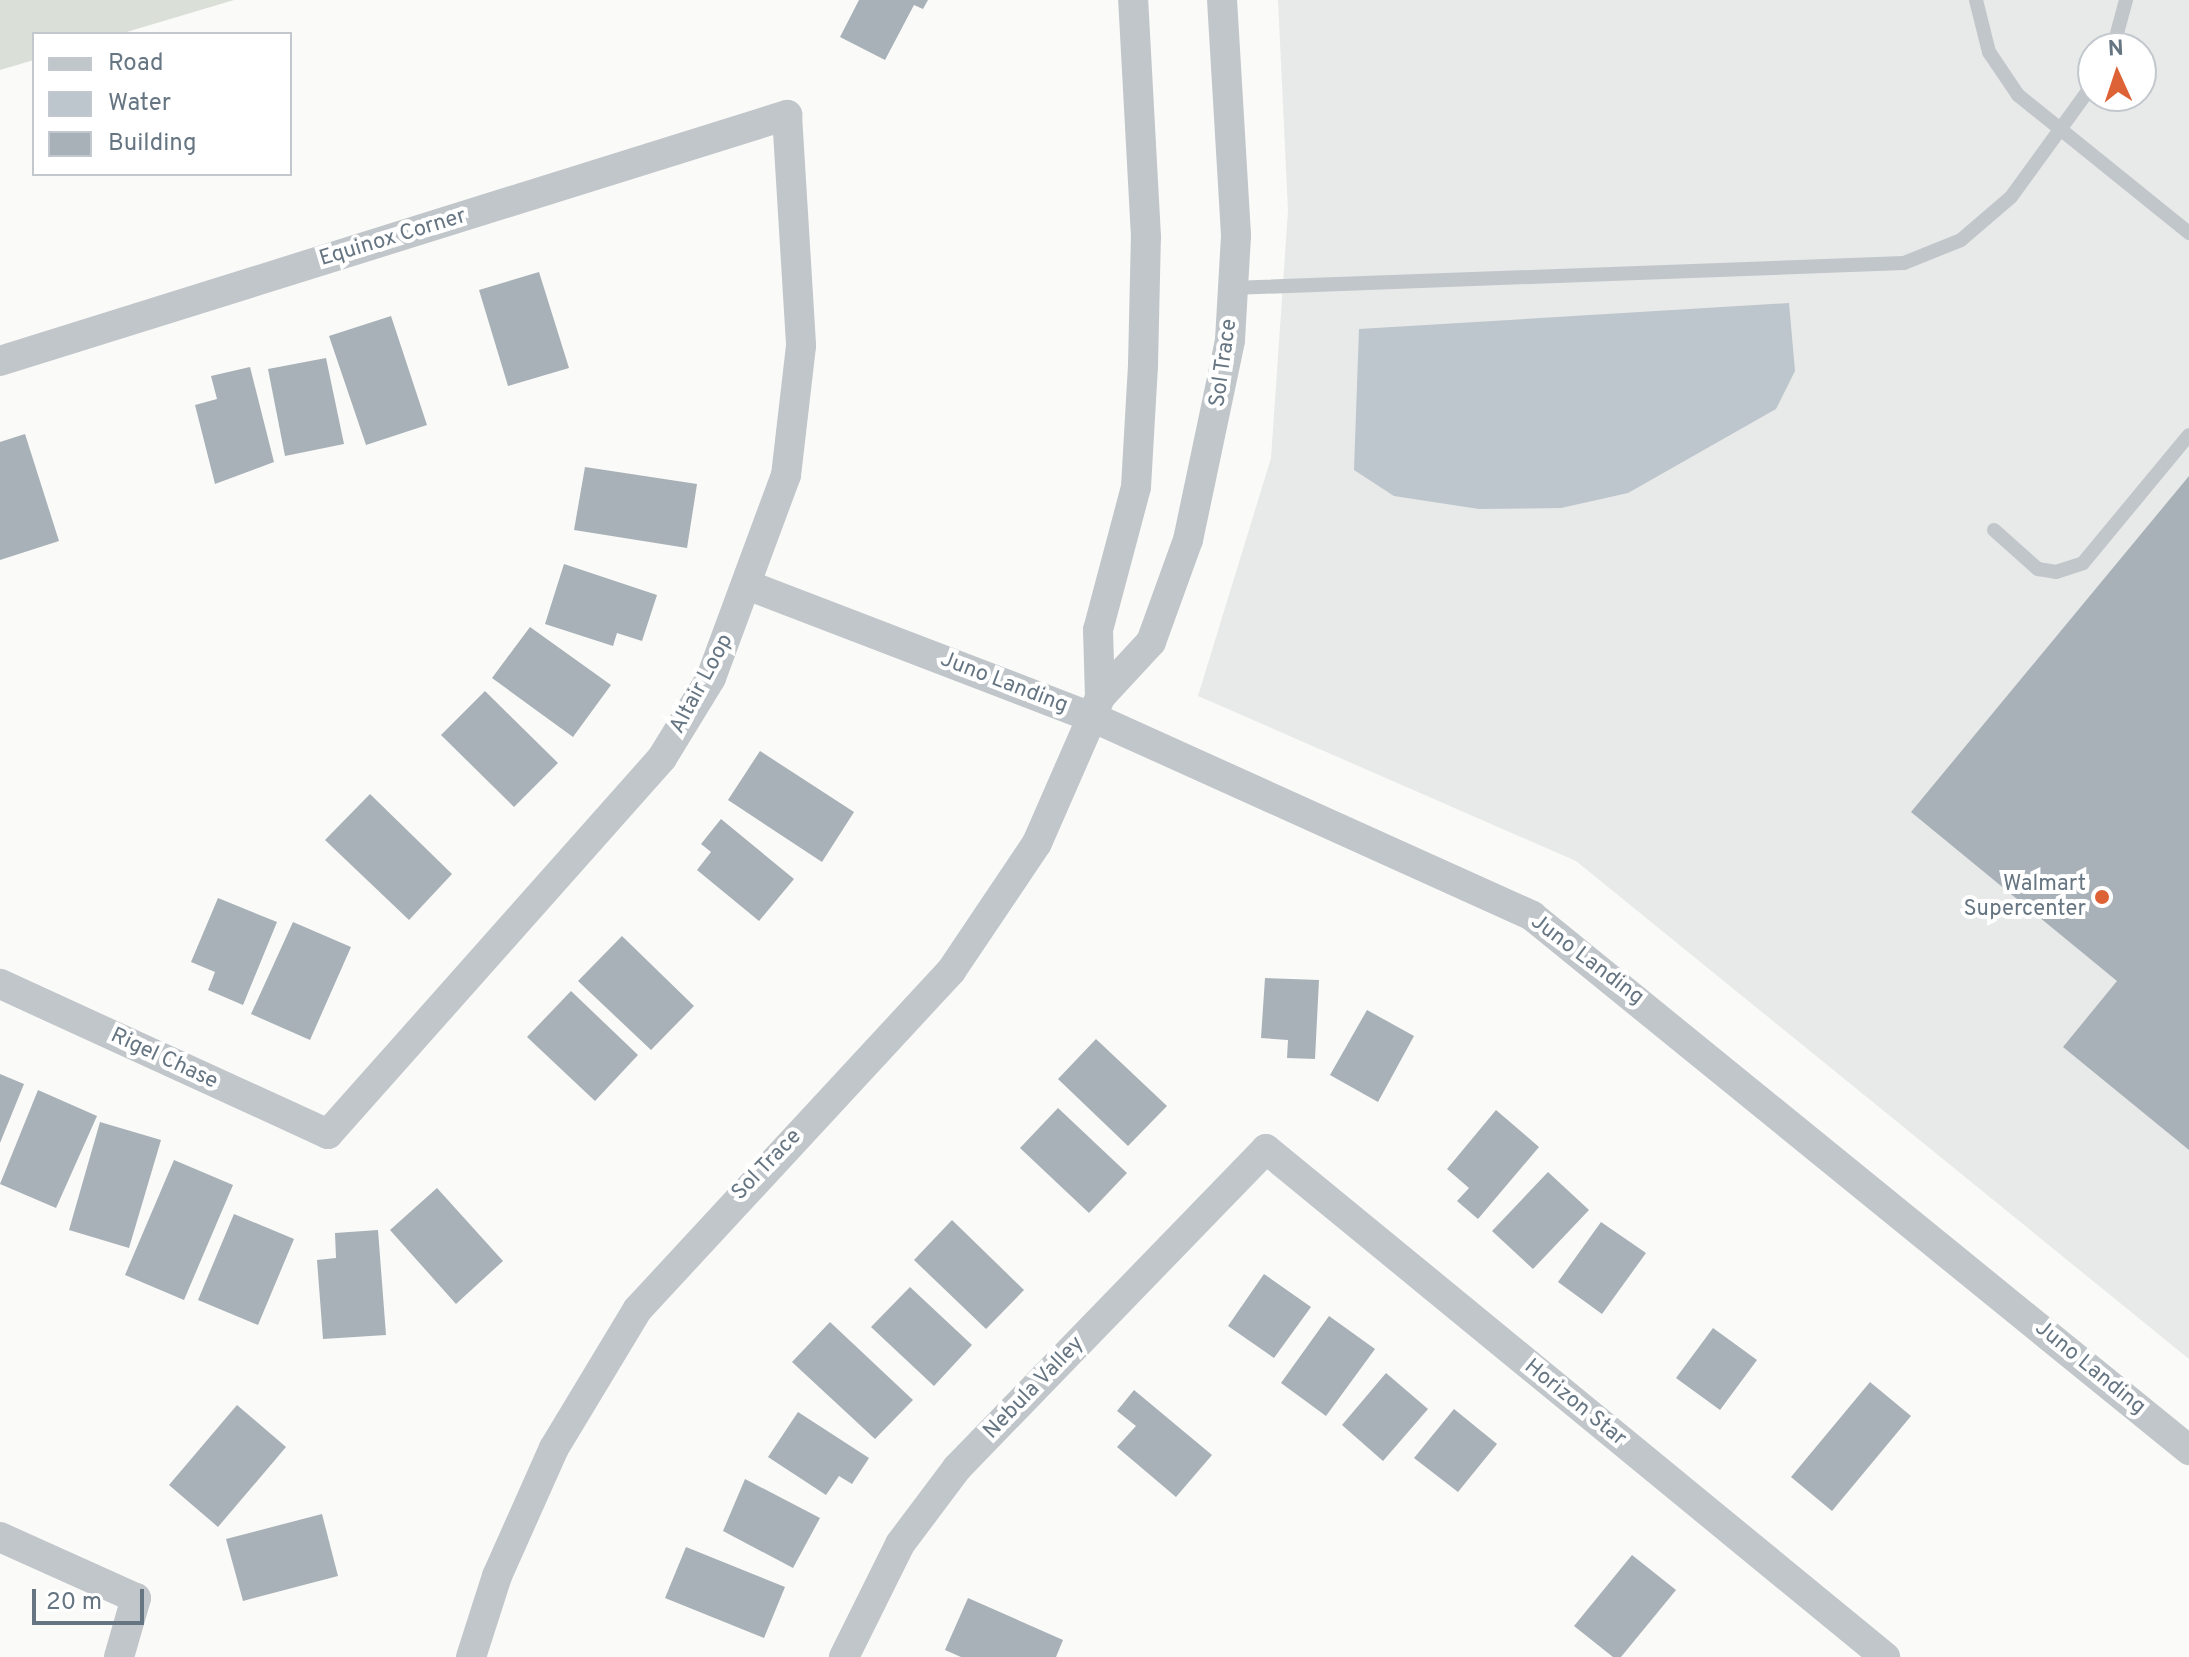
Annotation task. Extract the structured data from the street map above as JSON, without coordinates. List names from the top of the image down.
{
  "streets": {
    "street": [
      "Equinox Corner",
      "Sol Trace",
      "Juno Landing",
      "Altair Loop",
      "Rigel Chase",
      "Nebula Valley",
      "Horizon Star"
    ]
  },
  "crossings": [
    ["Equinox Corner", "Altair Loop"],
    ["Sol Trace", "Juno Landing"],
    ["Juno Landing", "Altair Loop"],
    ["Altair Loop", "Rigel Chase"],
    ["Nebula Valley", "Horizon Star"]
  ],
  "places": ["Walmart Supercenter"],
  "legend": ["Road", "Water", "Building"],
  "scale_bar": "20 m",
  "north": "top"
}
